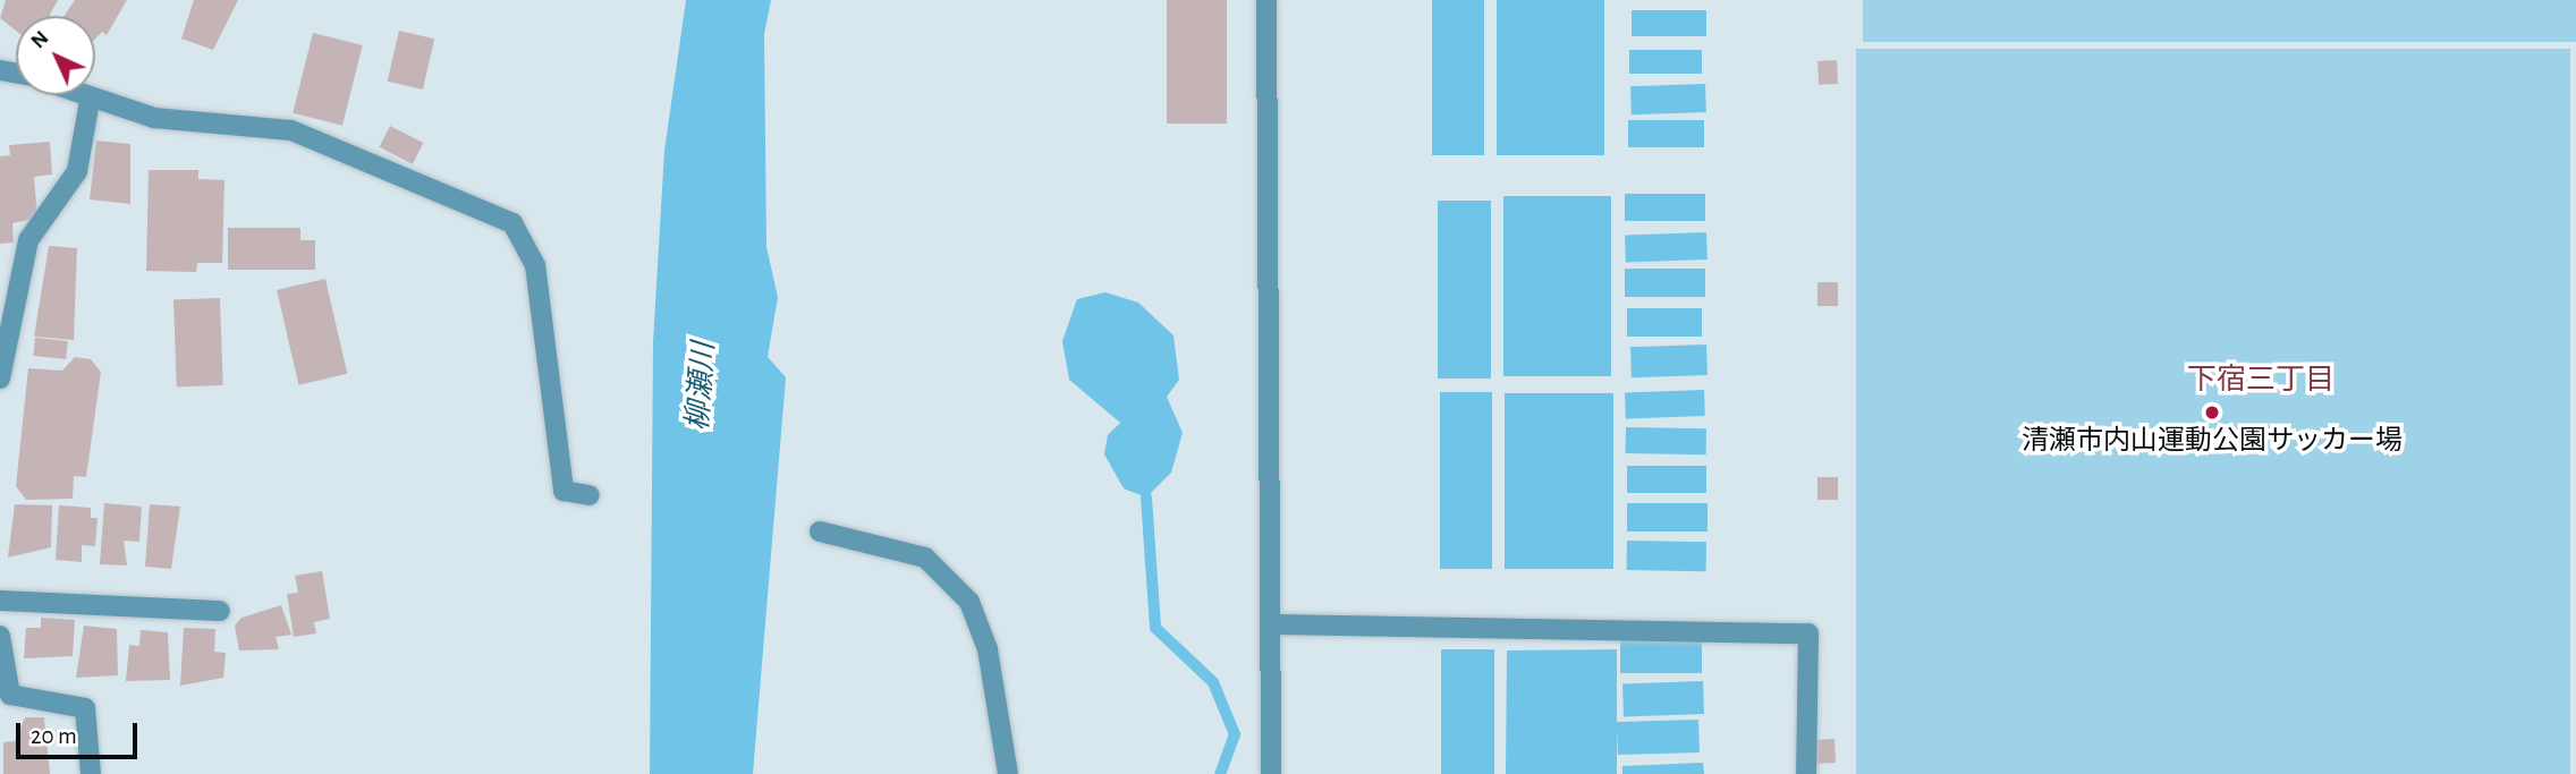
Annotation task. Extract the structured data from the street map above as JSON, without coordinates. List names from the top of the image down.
{
  "districts": ["下宿三丁目"],
  "water": ["柳瀬川"],
  "places": ["清瀬市内山運動公園サッカー場"],
  "scale_bar": "20 m",
  "north": "top left"
}
